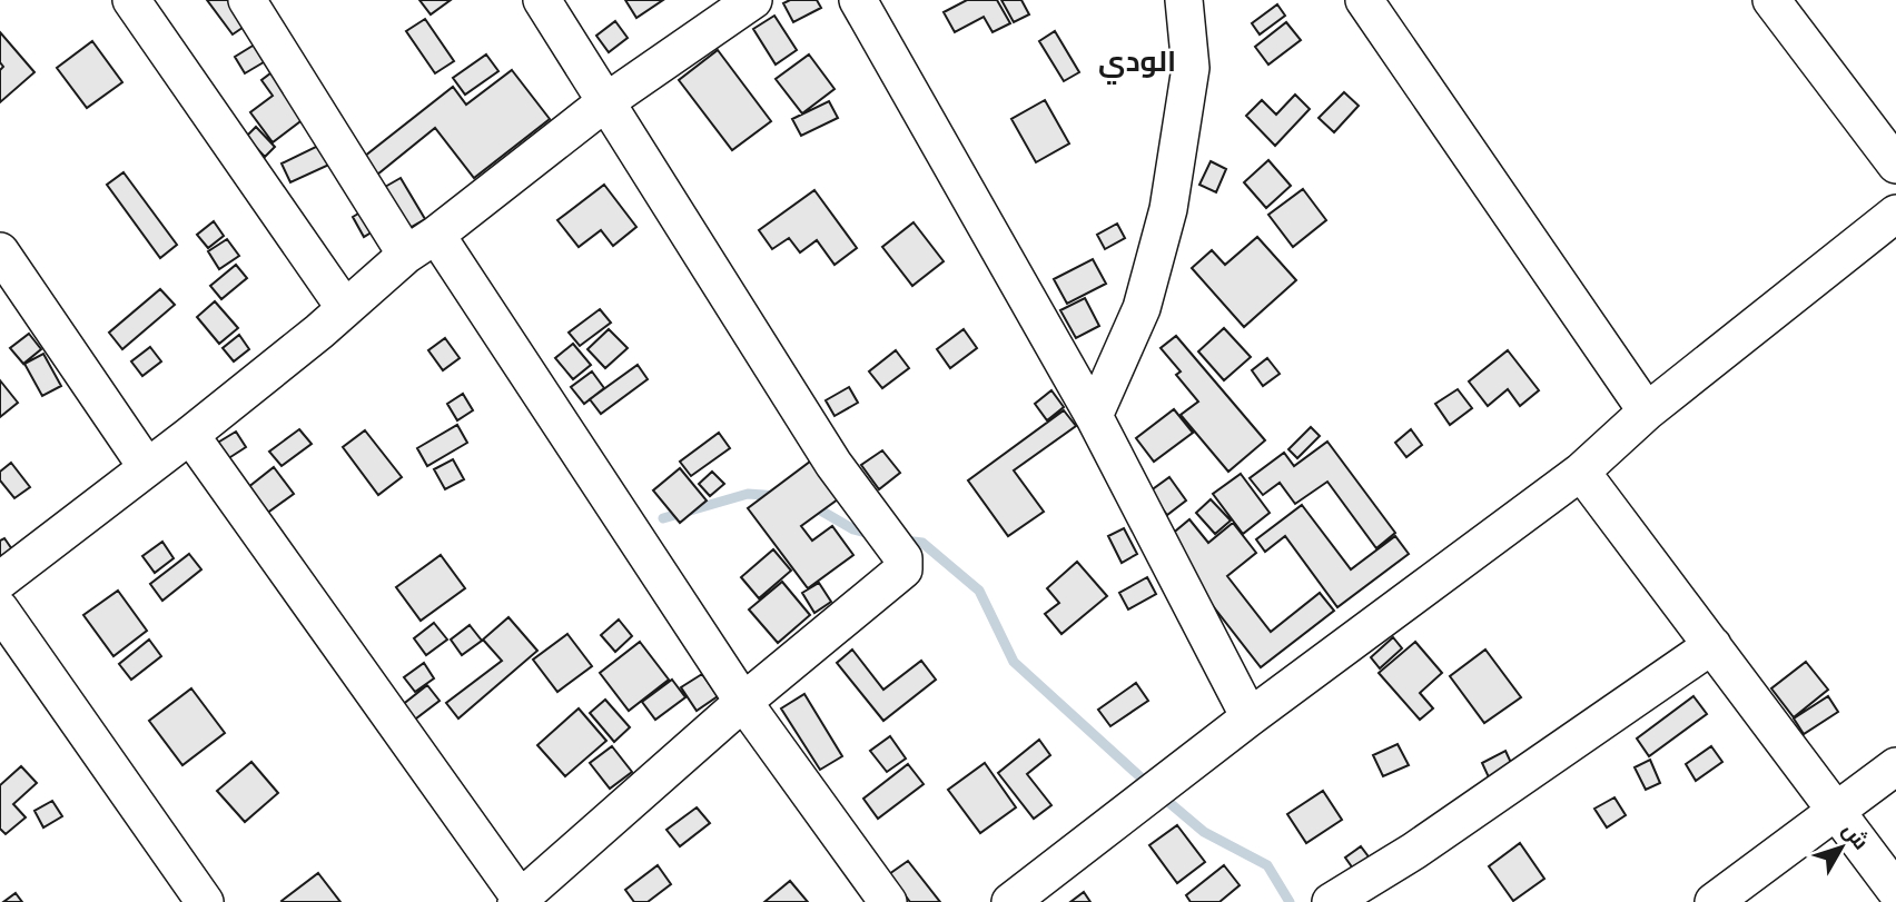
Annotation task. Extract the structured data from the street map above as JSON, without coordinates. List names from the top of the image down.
{
  "districts": ["الودي"],
  "north": "top right"
}
